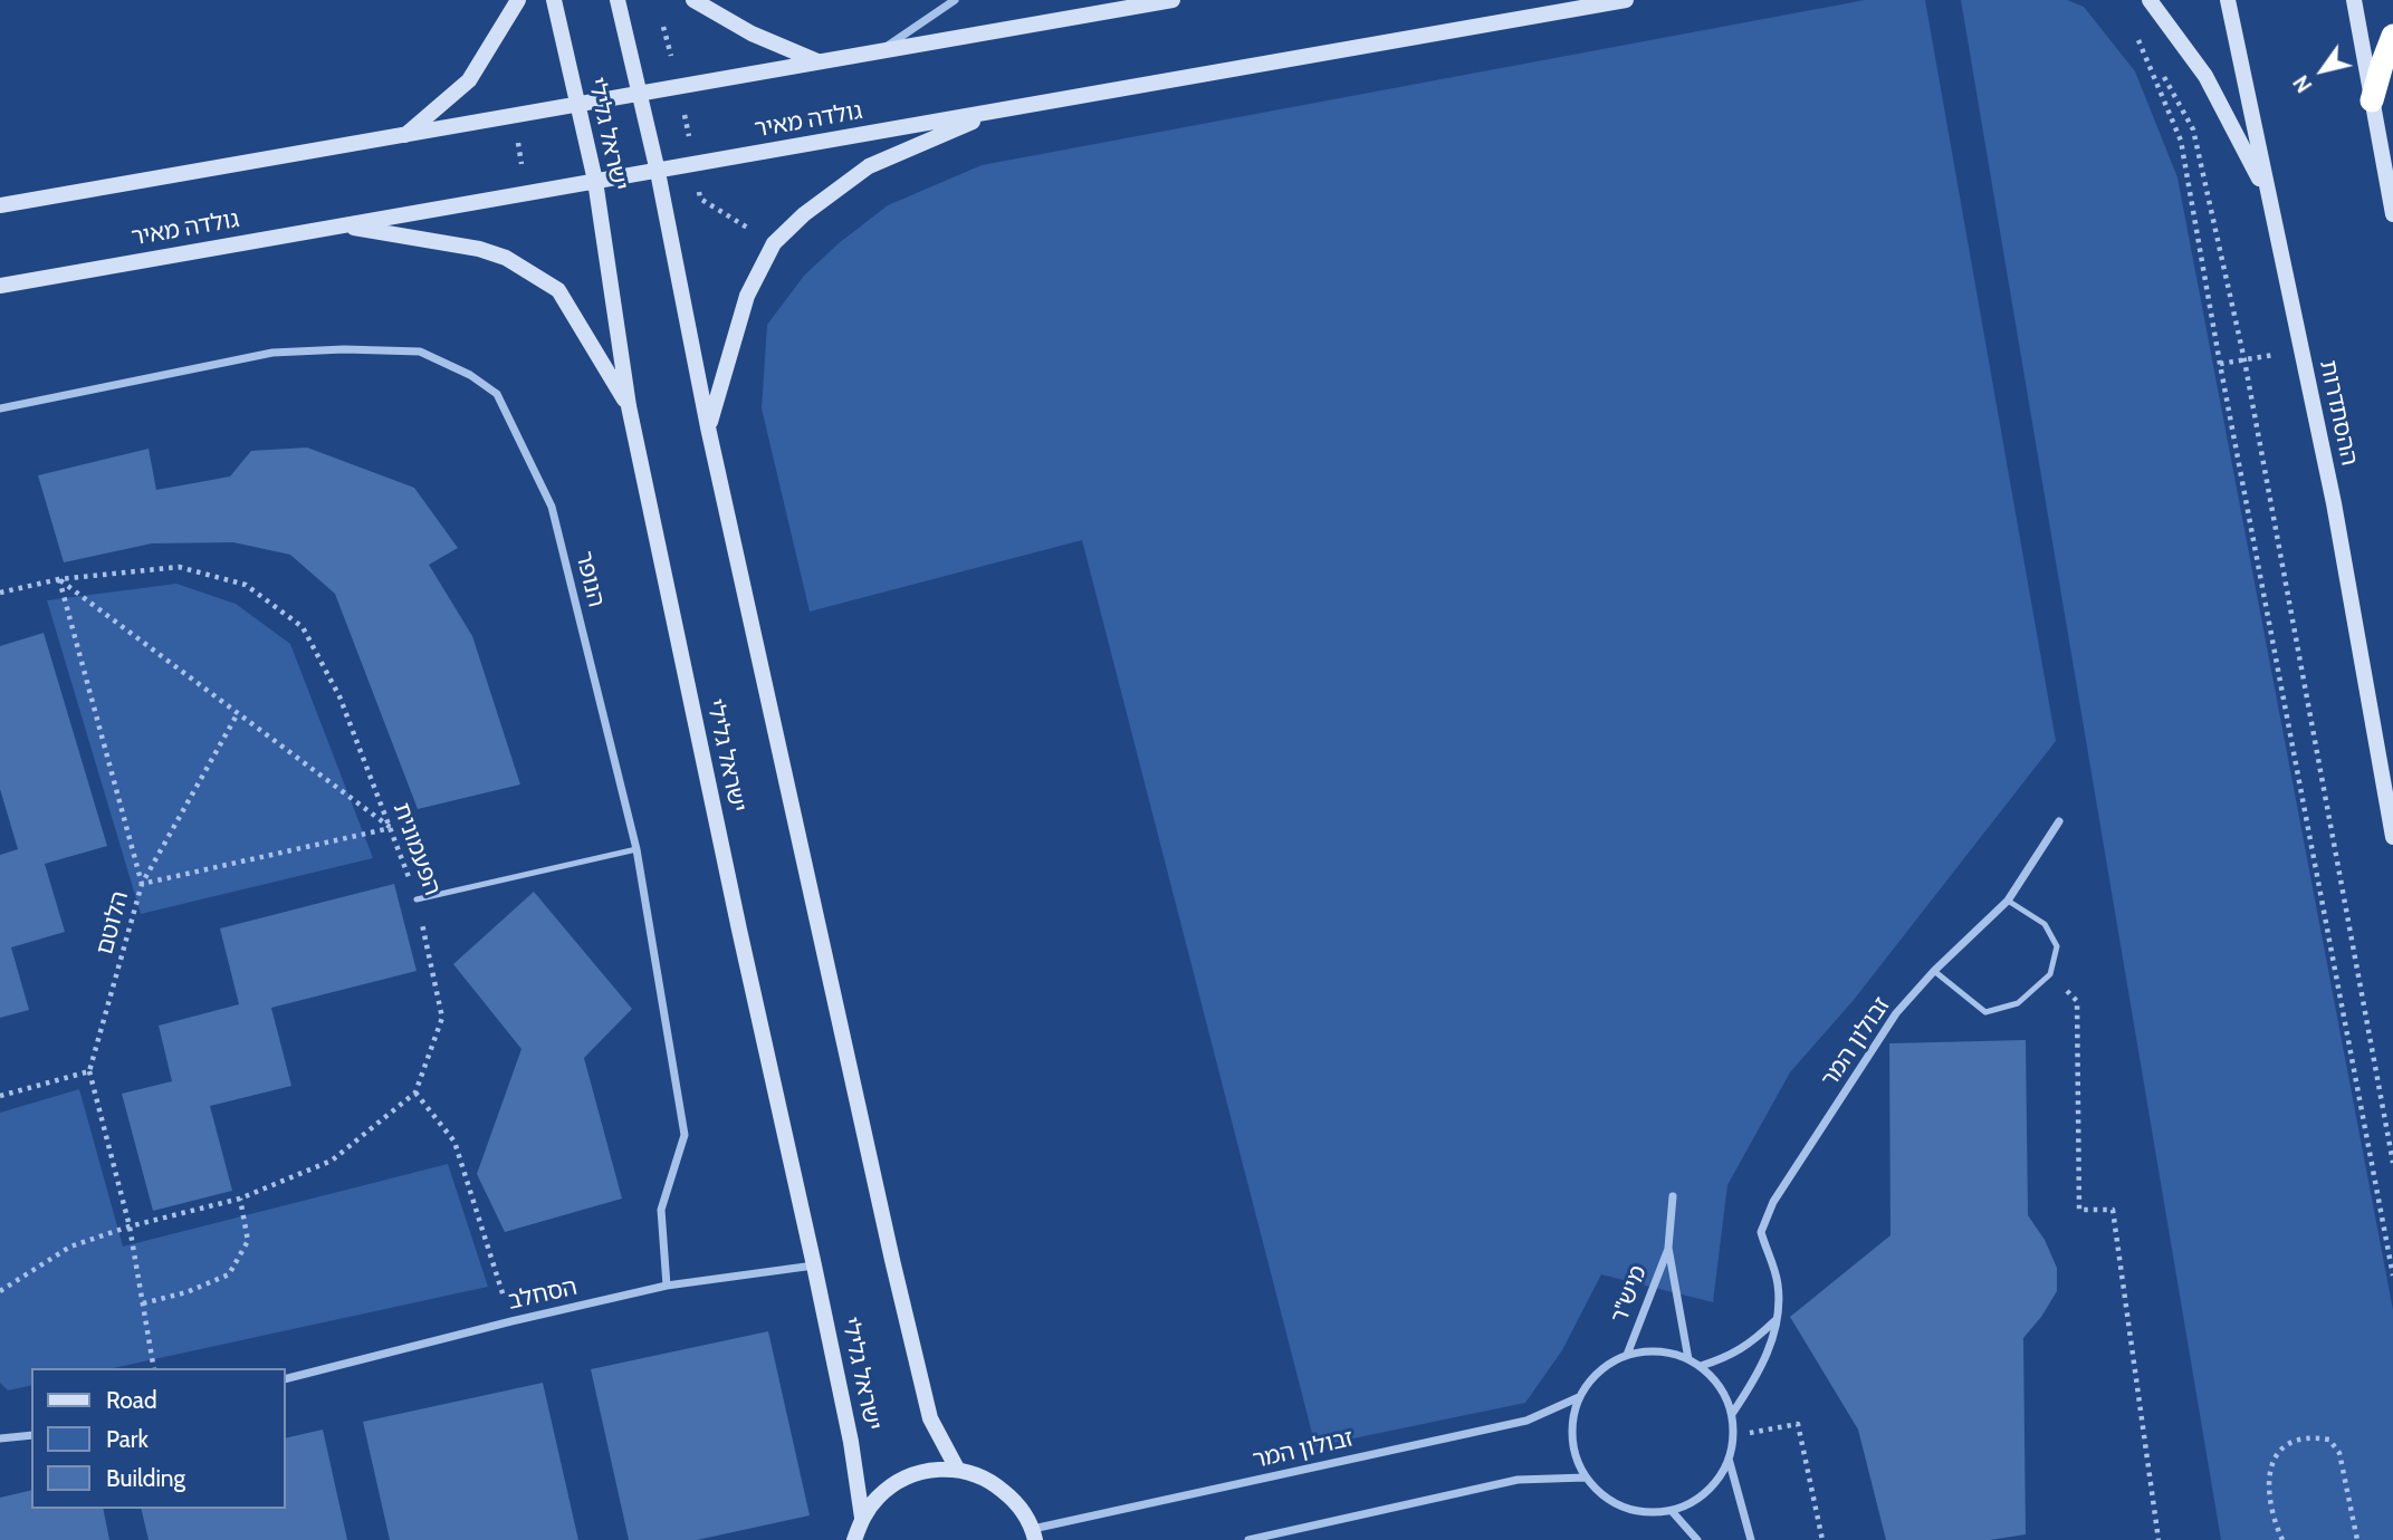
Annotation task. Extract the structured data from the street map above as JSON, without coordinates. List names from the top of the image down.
{
  "streets": {
    "street": [
      "גולדה מאיר",
      "ישראל גלילי",
      "ההסתדרות",
      "הנופר",
      "זבולון המר",
      "הסחלב",
      "מיש\"ר"
    ],
    "path": ["הפעמונית", "הלוטם"]
  },
  "crossings": [
    ["גולדה מאיר", "ישראל גלילי"],
    ["ישראל גלילי", "זבולון המר"],
    ["ישראל גלילי", "הסחלב"],
    ["הנופר", "הסחלב"],
    ["זבולון המר", "מיש\"ר"]
  ],
  "legend": ["Road", "Park", "Building"],
  "north": "bottom left"
}
